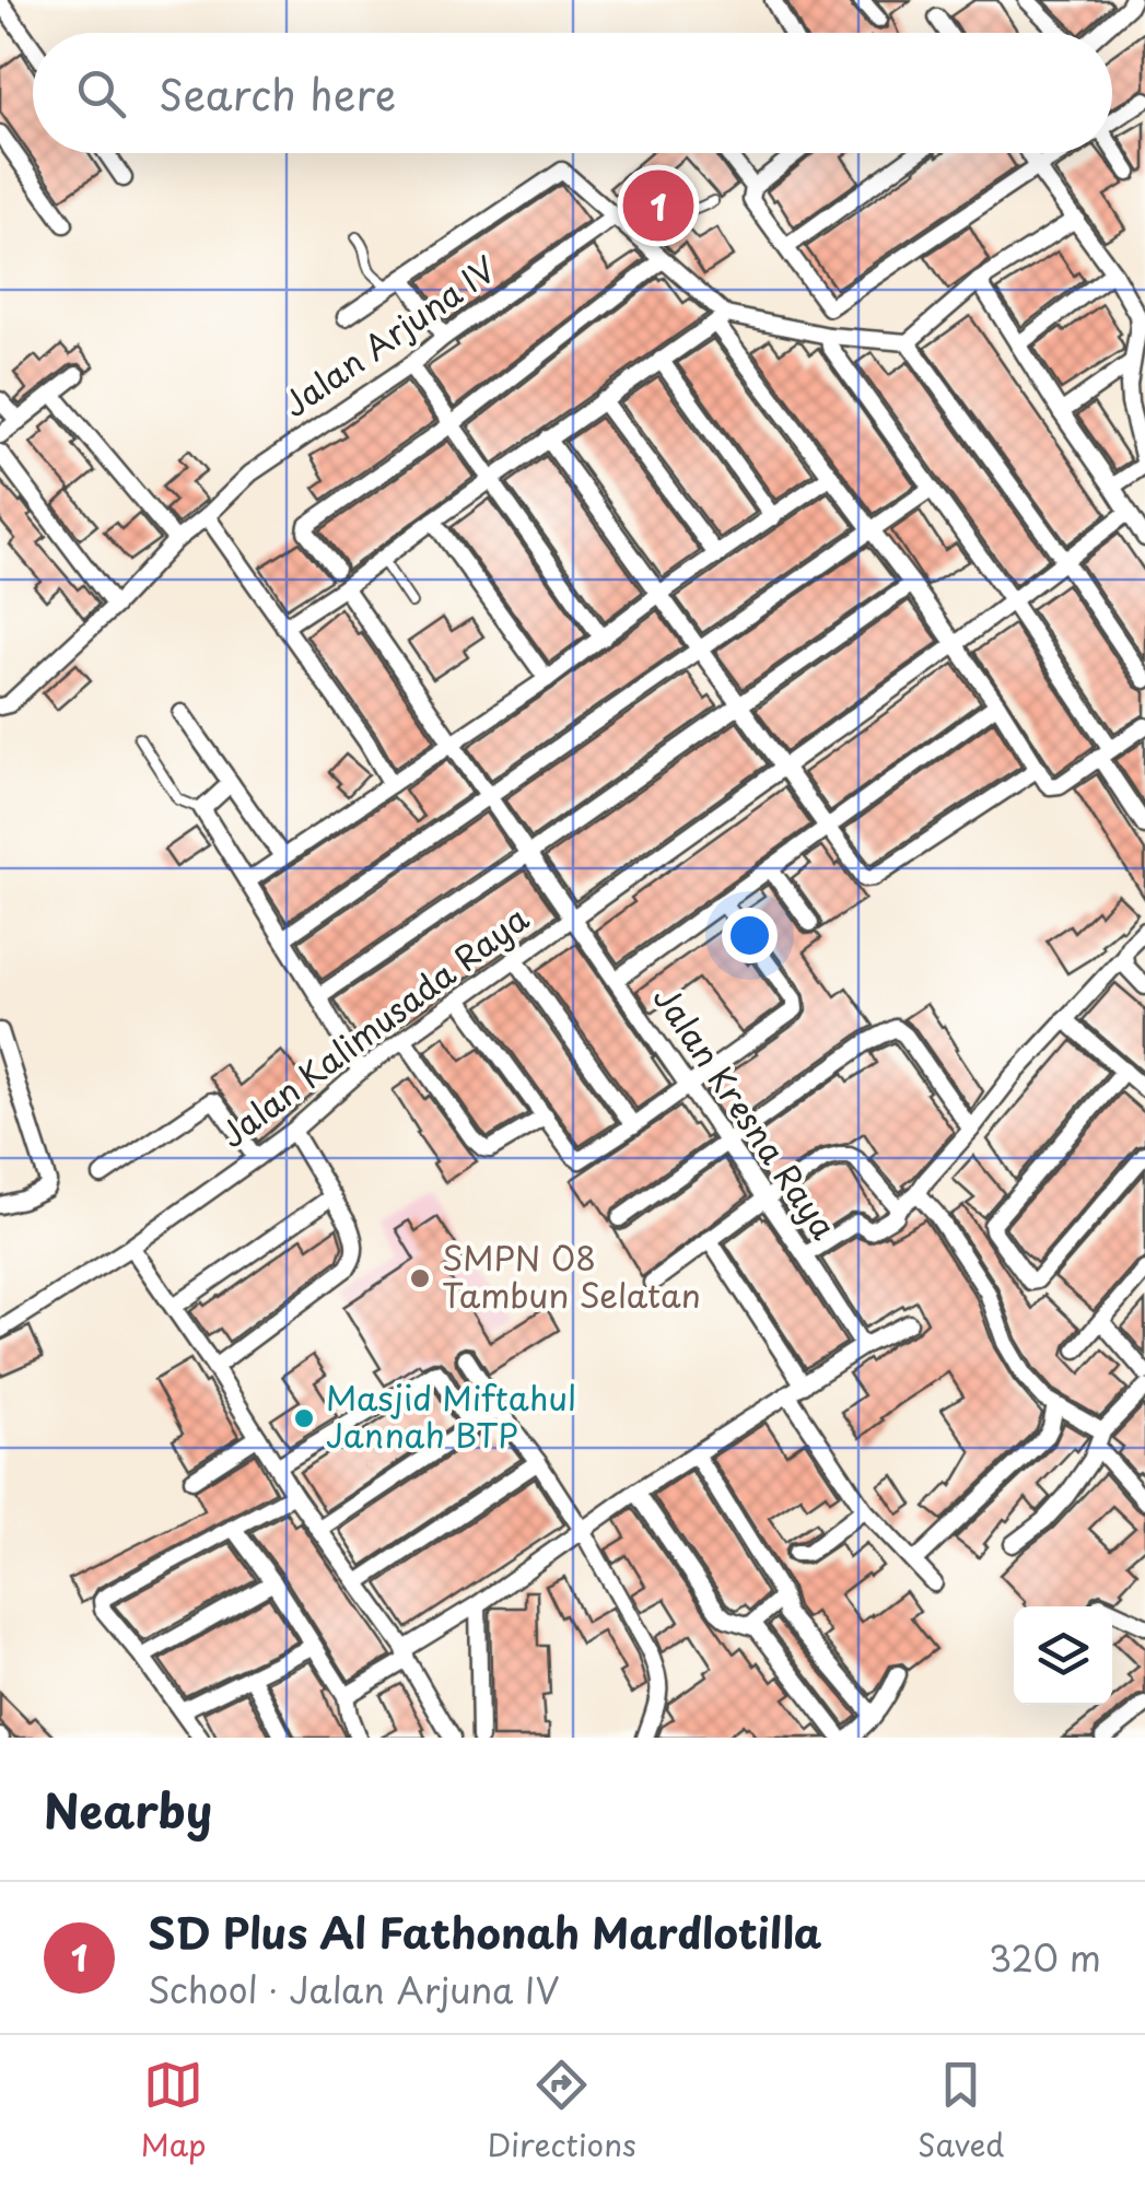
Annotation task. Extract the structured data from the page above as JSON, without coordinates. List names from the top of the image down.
{
  "streets": {
    "street": ["Jalan Arjuna IV", "Jalan Kalimusada Raya", "Jalan Kresna Raya"]
  },
  "crossings": [
    ["Jalan Kalimusada Raya", "Jalan Kresna Raya"]
  ],
  "places": ["SMPN 08 Tambun Selatan", "Masjid Miftahul Jannah BTP"],
  "page": {
    "search": "Search here",
    "pins": "1",
    "heading": "Nearby",
    "list": [
      {
        "mark": "1",
        "name": "SD Plus Al Fathonah Mardlotilla",
        "note": "School · Jalan Arjuna IV",
        "value": "320 m"
      }
    ],
    "nav": ["Map", "Directions", "Saved"]
  }
}
